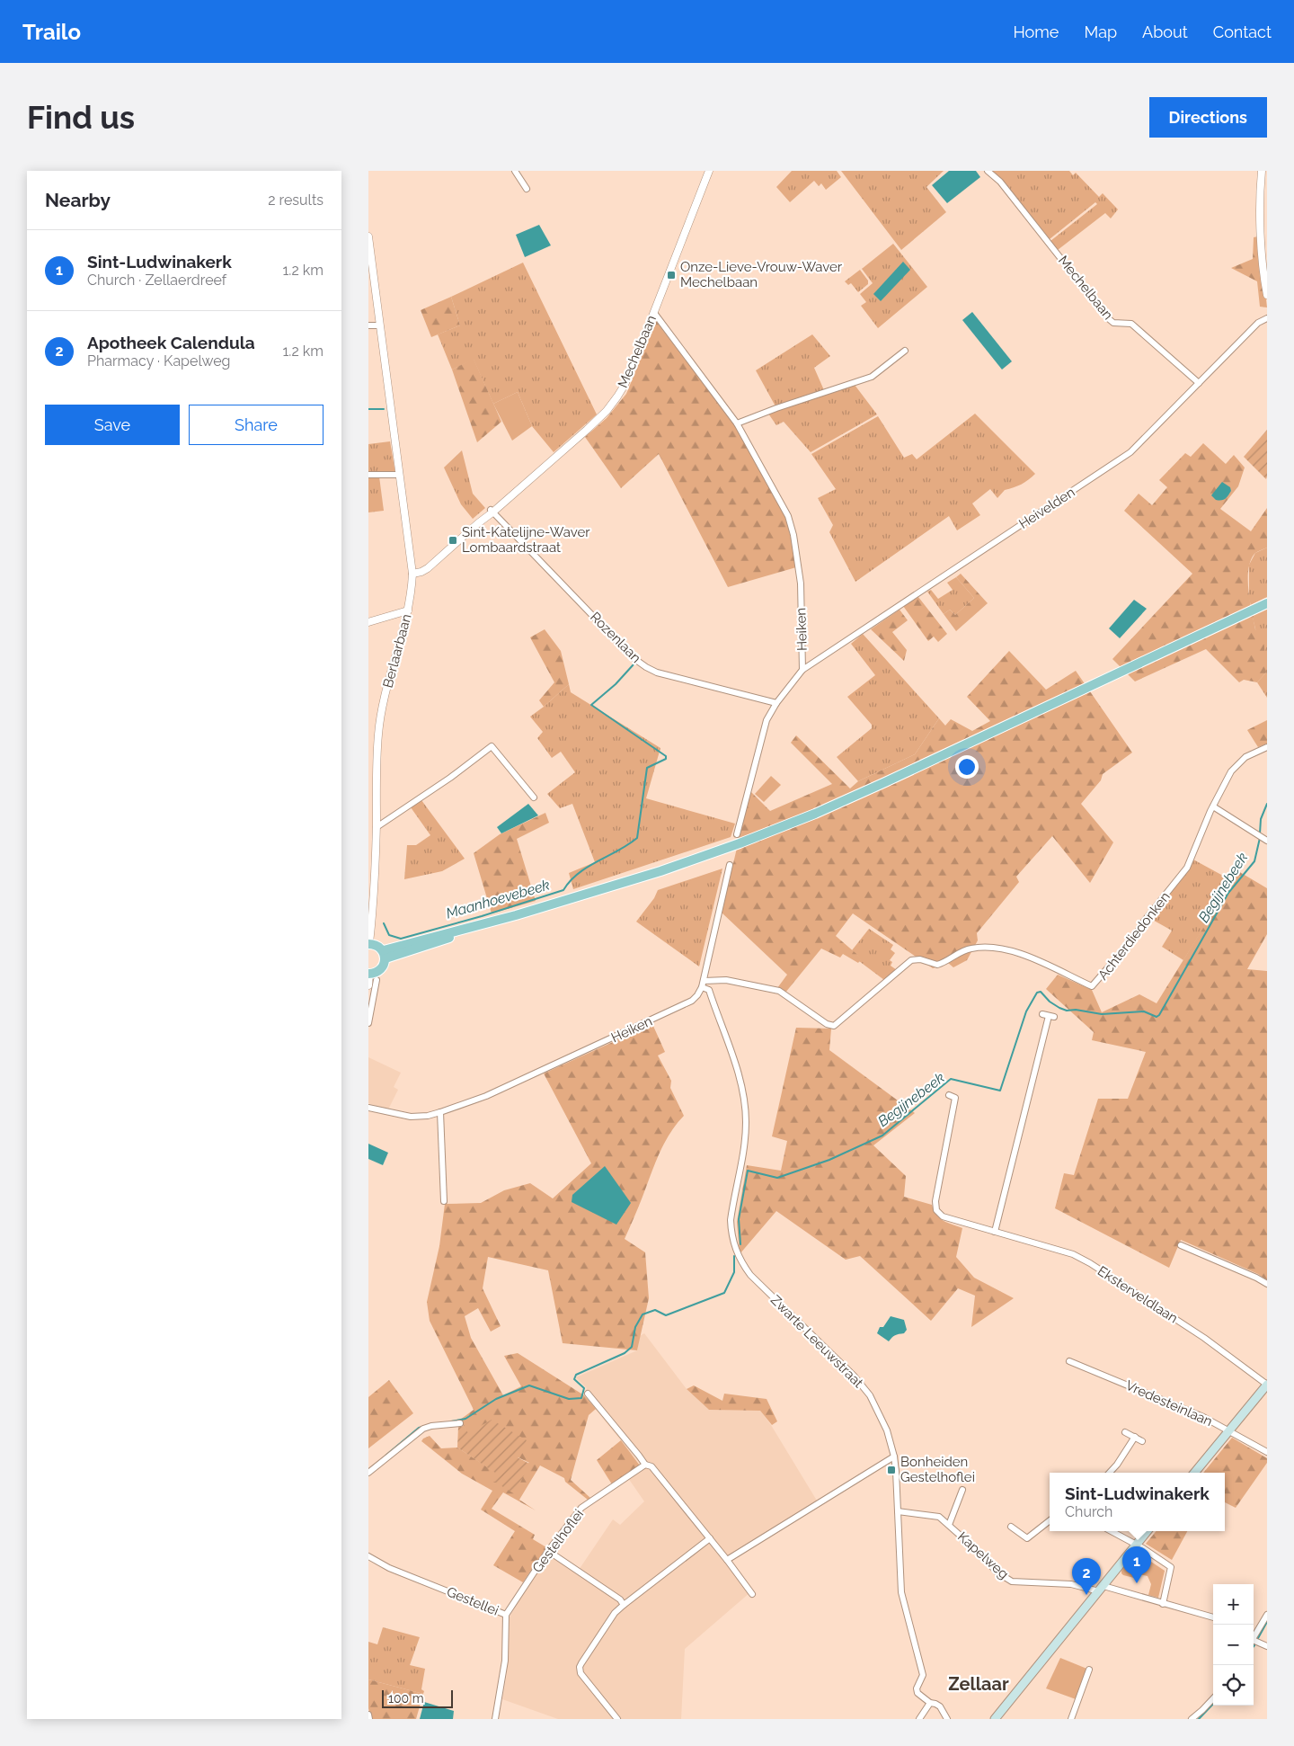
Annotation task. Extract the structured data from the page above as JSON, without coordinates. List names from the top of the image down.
{
  "streets": {
    "street": [
      "Mechelbaan",
      "Heivelden",
      "Heiken",
      "Rozenlaan",
      "Berlaarbaan",
      "Achterdiedonken",
      "Eksterveldlaan",
      "Zwarte Leeuwstraat",
      "Vredesteinlaan",
      "Gestelhoflei",
      "Kapelweg",
      "Gestellei"
    ]
  },
  "crossings": [
    ["Mechelbaan", "Heivelden"],
    ["Mechelbaan", "Heiken"],
    ["Mechelbaan", "Rozenlaan"],
    ["Mechelbaan", "Berlaarbaan"],
    ["Heivelden", "Heiken"],
    ["Heiken", "Rozenlaan"],
    ["Heiken", "Achterdiedonken"],
    ["Heiken", "Zwarte Leeuwstraat"],
    ["Achterdiedonken", "Zwarte Leeuwstraat"],
    ["Zwarte Leeuwstraat", "Kapelweg"],
    ["Gestelhoflei", "Gestellei"]
  ],
  "districts": ["Zellaar"],
  "water": ["Begijnebeek", "Maanhoevebeek"],
  "places": {
    "transit": ["Onze-Lieve-Vrouw-Waver Mechelbaan", "Sint-Katelijne-Waver Lombaardstraat", "Bonheiden Gestelhoflei"]
  },
  "scale_bar": "100 m",
  "page": {
    "header": "Trailo",
    "nav": [
      "Home",
      "Map",
      "About",
      "Contact"
    ],
    "buttons": [
      "Directions",
      ["Save", "Share"]
    ],
    "title": "Find us",
    "heading": ["Nearby", "2 results"],
    "list": [
      {
        "mark": "1",
        "name": "Sint-Ludwinakerk",
        "note": "Church · Zellaerdreef",
        "value": "1.2 km"
      },
      {
        "mark": "2",
        "name": "Apotheek Calendula",
        "note": "Pharmacy · Kapelweg",
        "value": "1.2 km"
      }
    ],
    "popup": ["Sint-Ludwinakerk", "Church"],
    "pins": ["1", "2"],
    "map_buttons": ["+", "−"],
    "scale": "100 m"
  }
}
